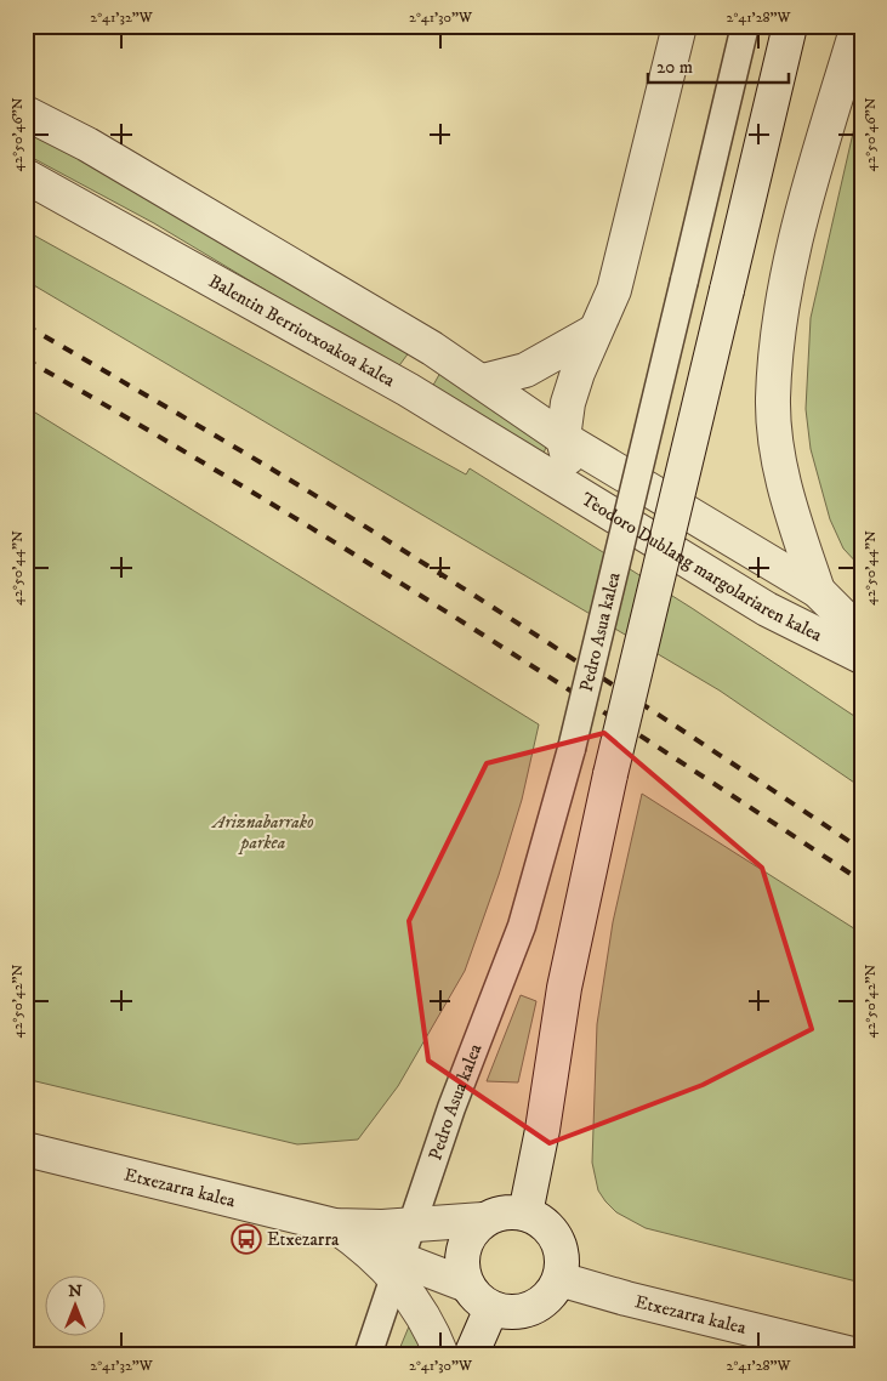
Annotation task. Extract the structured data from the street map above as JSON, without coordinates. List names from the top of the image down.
{
  "streets": {
    "street": ["Balentin Berriotxoakoa kalea", "Teodoro Dublang margolariaren kalea", "Etxezarra kalea"],
    "lane": ["Pedro Asua kalea"]
  },
  "crossings": [
    ["Balentin Berriotxoakoa kalea", "Teodoro Dublang margolariaren kalea"],
    ["Pedro Asua kalea", "Etxezarra kalea"]
  ],
  "parks": ["Ariznabarrako parkea"],
  "places": {
    "bus stop": ["Etxezarra"]
  },
  "scale_bar": "20 m",
  "north": "top",
  "coordinates": [
    "2°41'32\"W",
    "2°41'30\"W",
    "2°41'28\"W",
    "42°50'46\"N",
    "42°50'44\"N",
    "42°50'42\"N"
  ]
}
